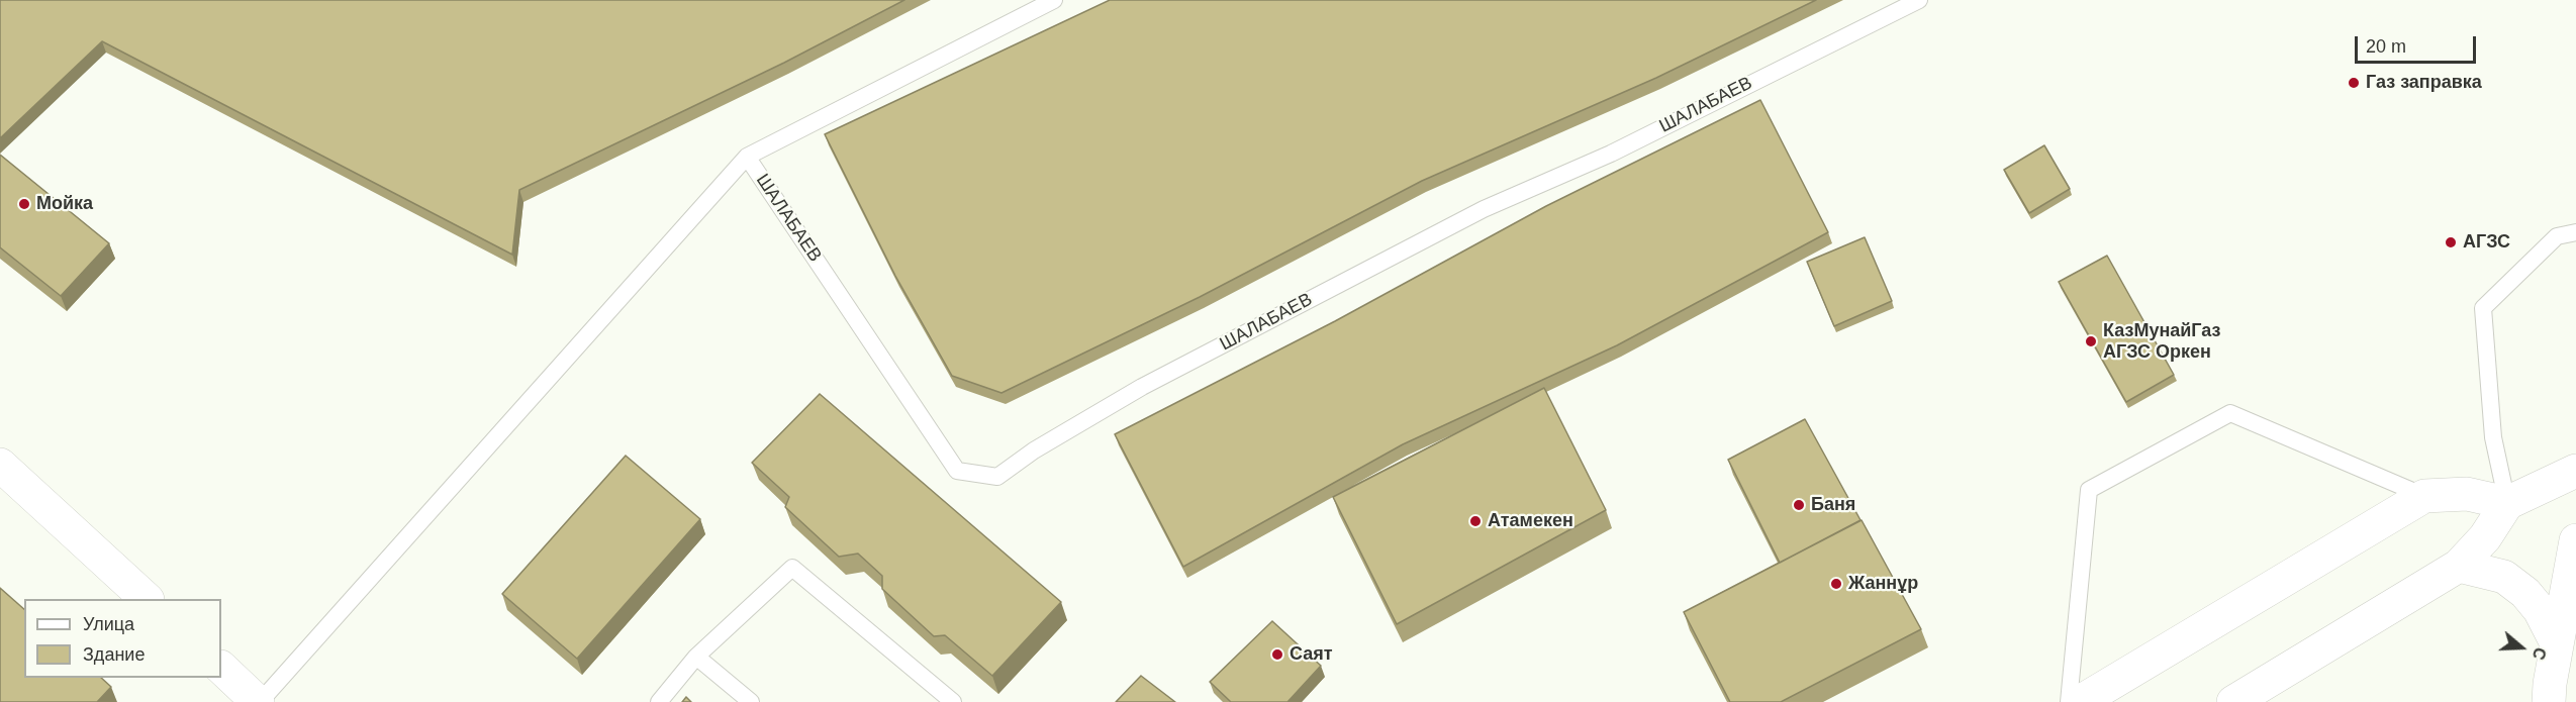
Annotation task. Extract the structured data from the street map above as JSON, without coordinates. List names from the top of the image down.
{
  "streets": {
    "lane": ["ШАЛАБАЕВ"]
  },
  "places": [
    "Газ заправка",
    "Мойка",
    "АГЗС",
    "КазМунайГаз АГЗС Оркен",
    "Баня",
    "Атамекен",
    "Жаннұр",
    "Саят"
  ],
  "legend": ["Улица", "Здание"],
  "scale_bar": "20 m",
  "north": "right"
}
